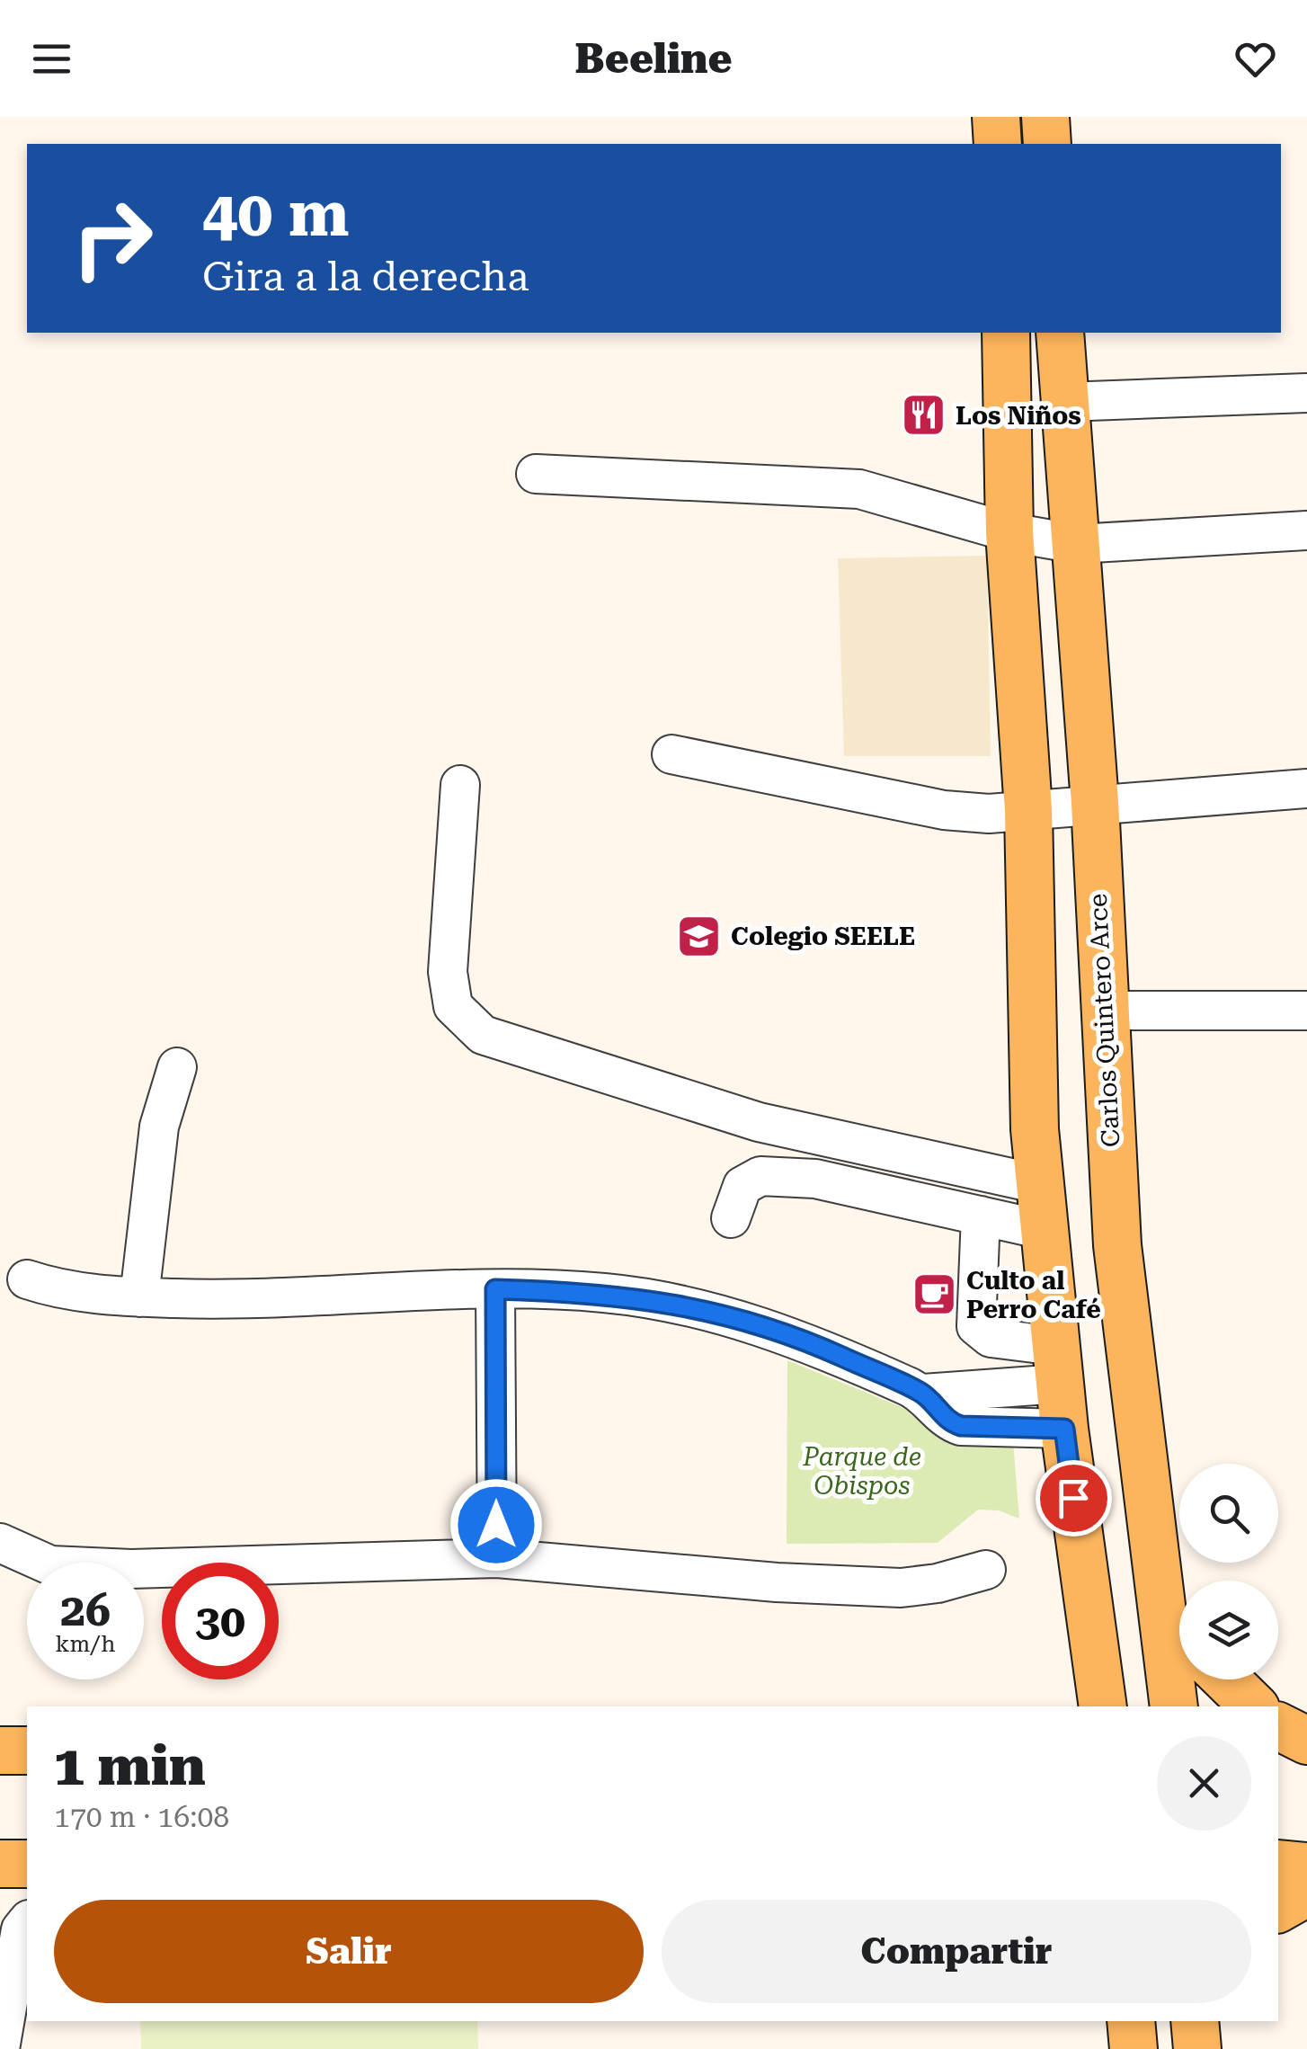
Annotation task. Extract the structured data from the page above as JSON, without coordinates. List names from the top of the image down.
{
  "streets": {
    "main road": ["Carlos Quintero Arce"]
  },
  "parks": ["Parque de Obispos"],
  "places": {
    "restaurant": ["Los Niños"],
    "school or university": ["Colegio SEELE"],
    "cafe": ["Culto al Perro Café"]
  },
  "page": {
    "header": "Beeline",
    "turn": ["40 m", "Gira a la derecha"],
    "speed": "26 km/h",
    "limit": "30",
    "heading": ["1 min", "170 m · 16:08"],
    "buttons": ["Salir", "Compartir"]
  }
}
